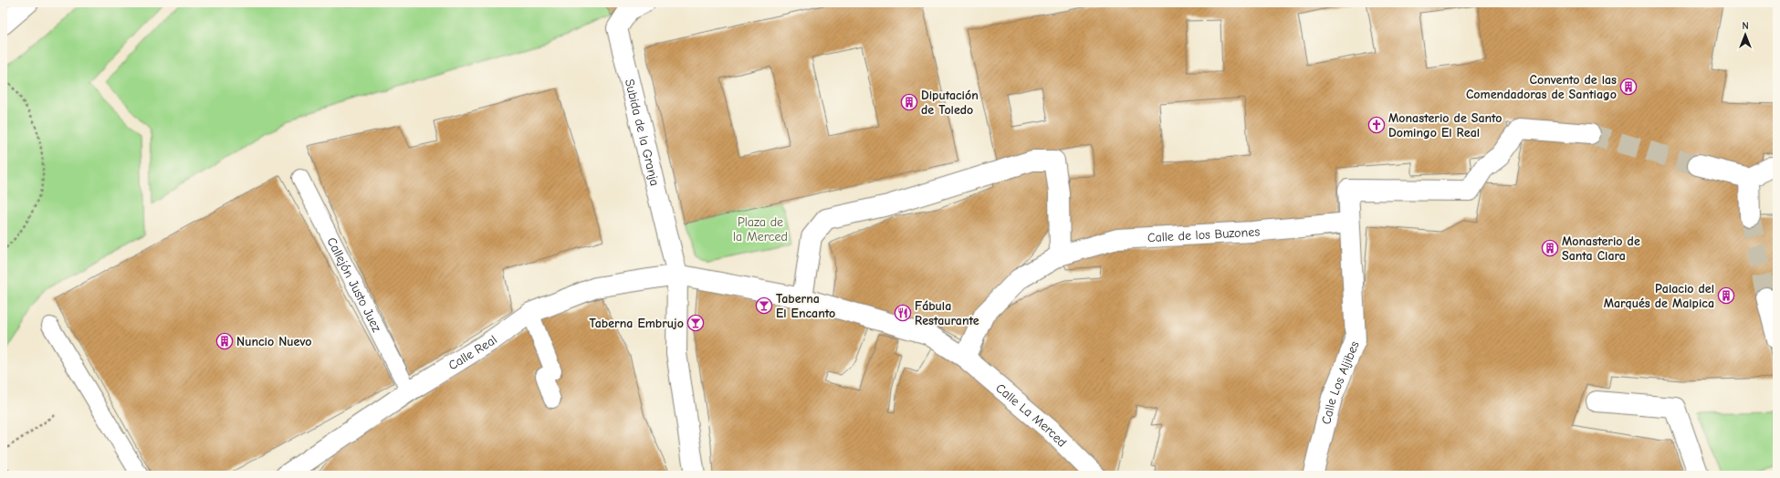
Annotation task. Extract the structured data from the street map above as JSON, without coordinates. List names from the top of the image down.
{
  "streets": {
    "street": [
      "Subida de la Granja",
      "Calle de los Buzones",
      "Calle Real",
      "Calle Los Aljibes",
      "Calle La Merced"
    ],
    "lane": ["Callejón Justo Juez"]
  },
  "crossings": [
    ["Subida de la Granja", "Calle Real"],
    ["Calle de los Buzones", "Calle Los Aljibes"],
    ["Calle de los Buzones", "Calle La Merced"],
    ["Callejón Justo Juez", "Calle Real"]
  ],
  "parks": ["Plaza de la Merced"],
  "places": {
    "building": [
      "Convento de las Comendadoras de Santiago",
      "Diputación de Toledo",
      "Monasterio de Santa Clara",
      "Palacio del Marqués de Malpica",
      "Nuncio Nuevo"
    ],
    "church": ["Monasterio de Santo Domingo El Real"],
    "bar": ["Taberna El Encanto", "Taberna Embrujo"],
    "restaurant": ["Fábula Restaurante"]
  },
  "north": "top"
}
